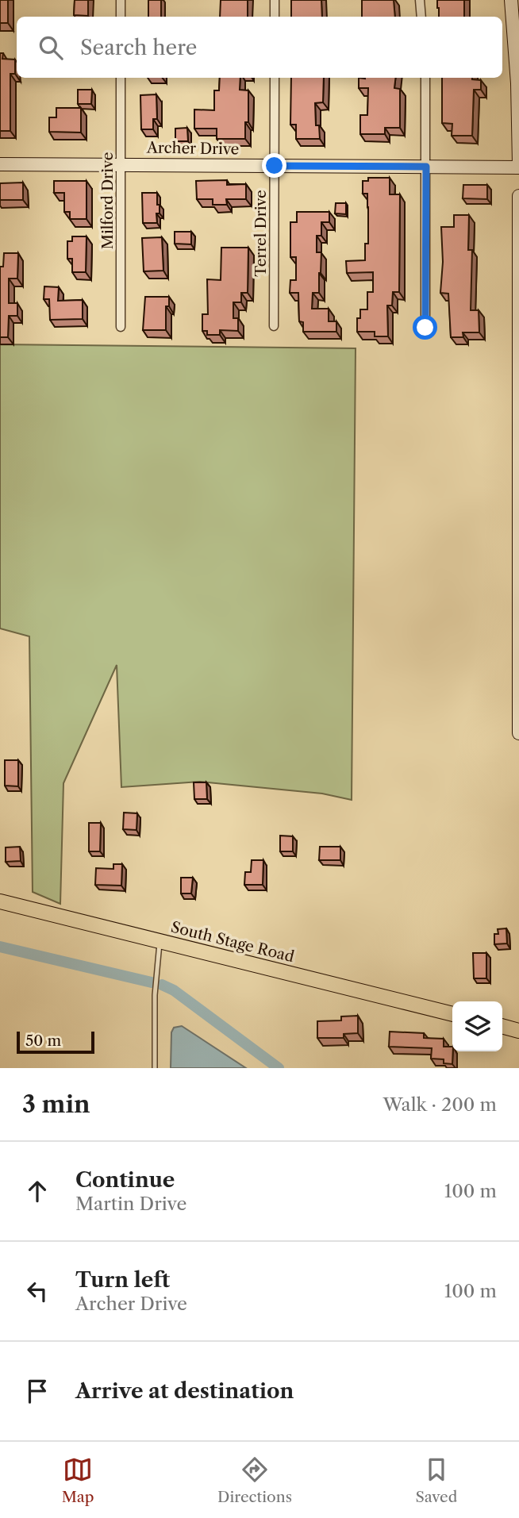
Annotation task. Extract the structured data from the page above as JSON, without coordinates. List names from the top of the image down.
{
  "streets": {
    "main road": ["Archer Drive", "South Stage Road"],
    "street": ["Milford Drive", "Terrel Drive"]
  },
  "crossings": [
    ["Archer Drive", "Milford Drive"],
    ["Archer Drive", "Terrel Drive"]
  ],
  "scale_bar": "50 m",
  "page": {
    "search": "Search here",
    "scale": "50 m",
    "heading": ["3 min", "Walk · 200 m"],
    "list": [
      ["Continue", "Martin Drive", "100 m"],
      ["Turn left", "Archer Drive", "100 m"],
      "Arrive at destination"
    ],
    "nav": ["Map", "Directions", "Saved"]
  }
}
